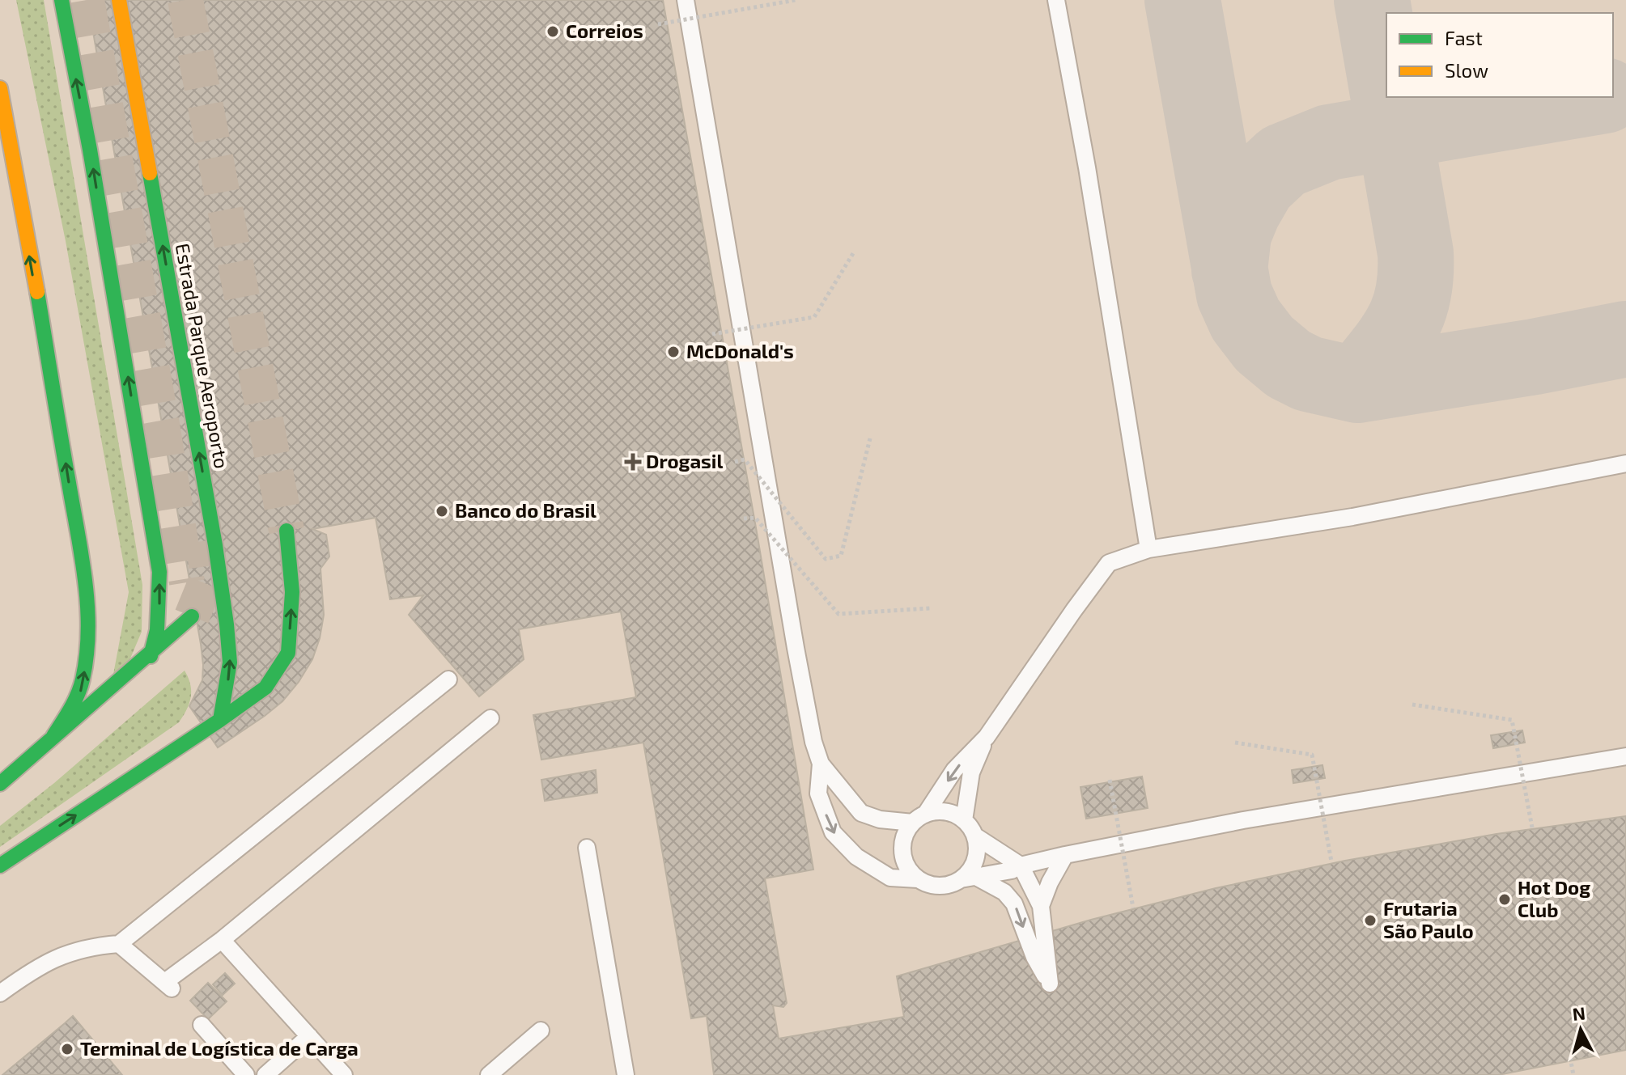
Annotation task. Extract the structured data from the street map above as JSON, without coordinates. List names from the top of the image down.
{
  "streets": {
    "street": ["Estrada Parque Aeroporto"]
  },
  "places": {
    "other": [
      "Correios",
      "McDonald's",
      "Banco do Brasil",
      "Hot Dog Club",
      "Frutaria São Paulo",
      "Terminal de Logística de Carga"
    ],
    "health": ["Drogasil"]
  },
  "legend": ["Fast", "Slow"],
  "north": "top"
}
